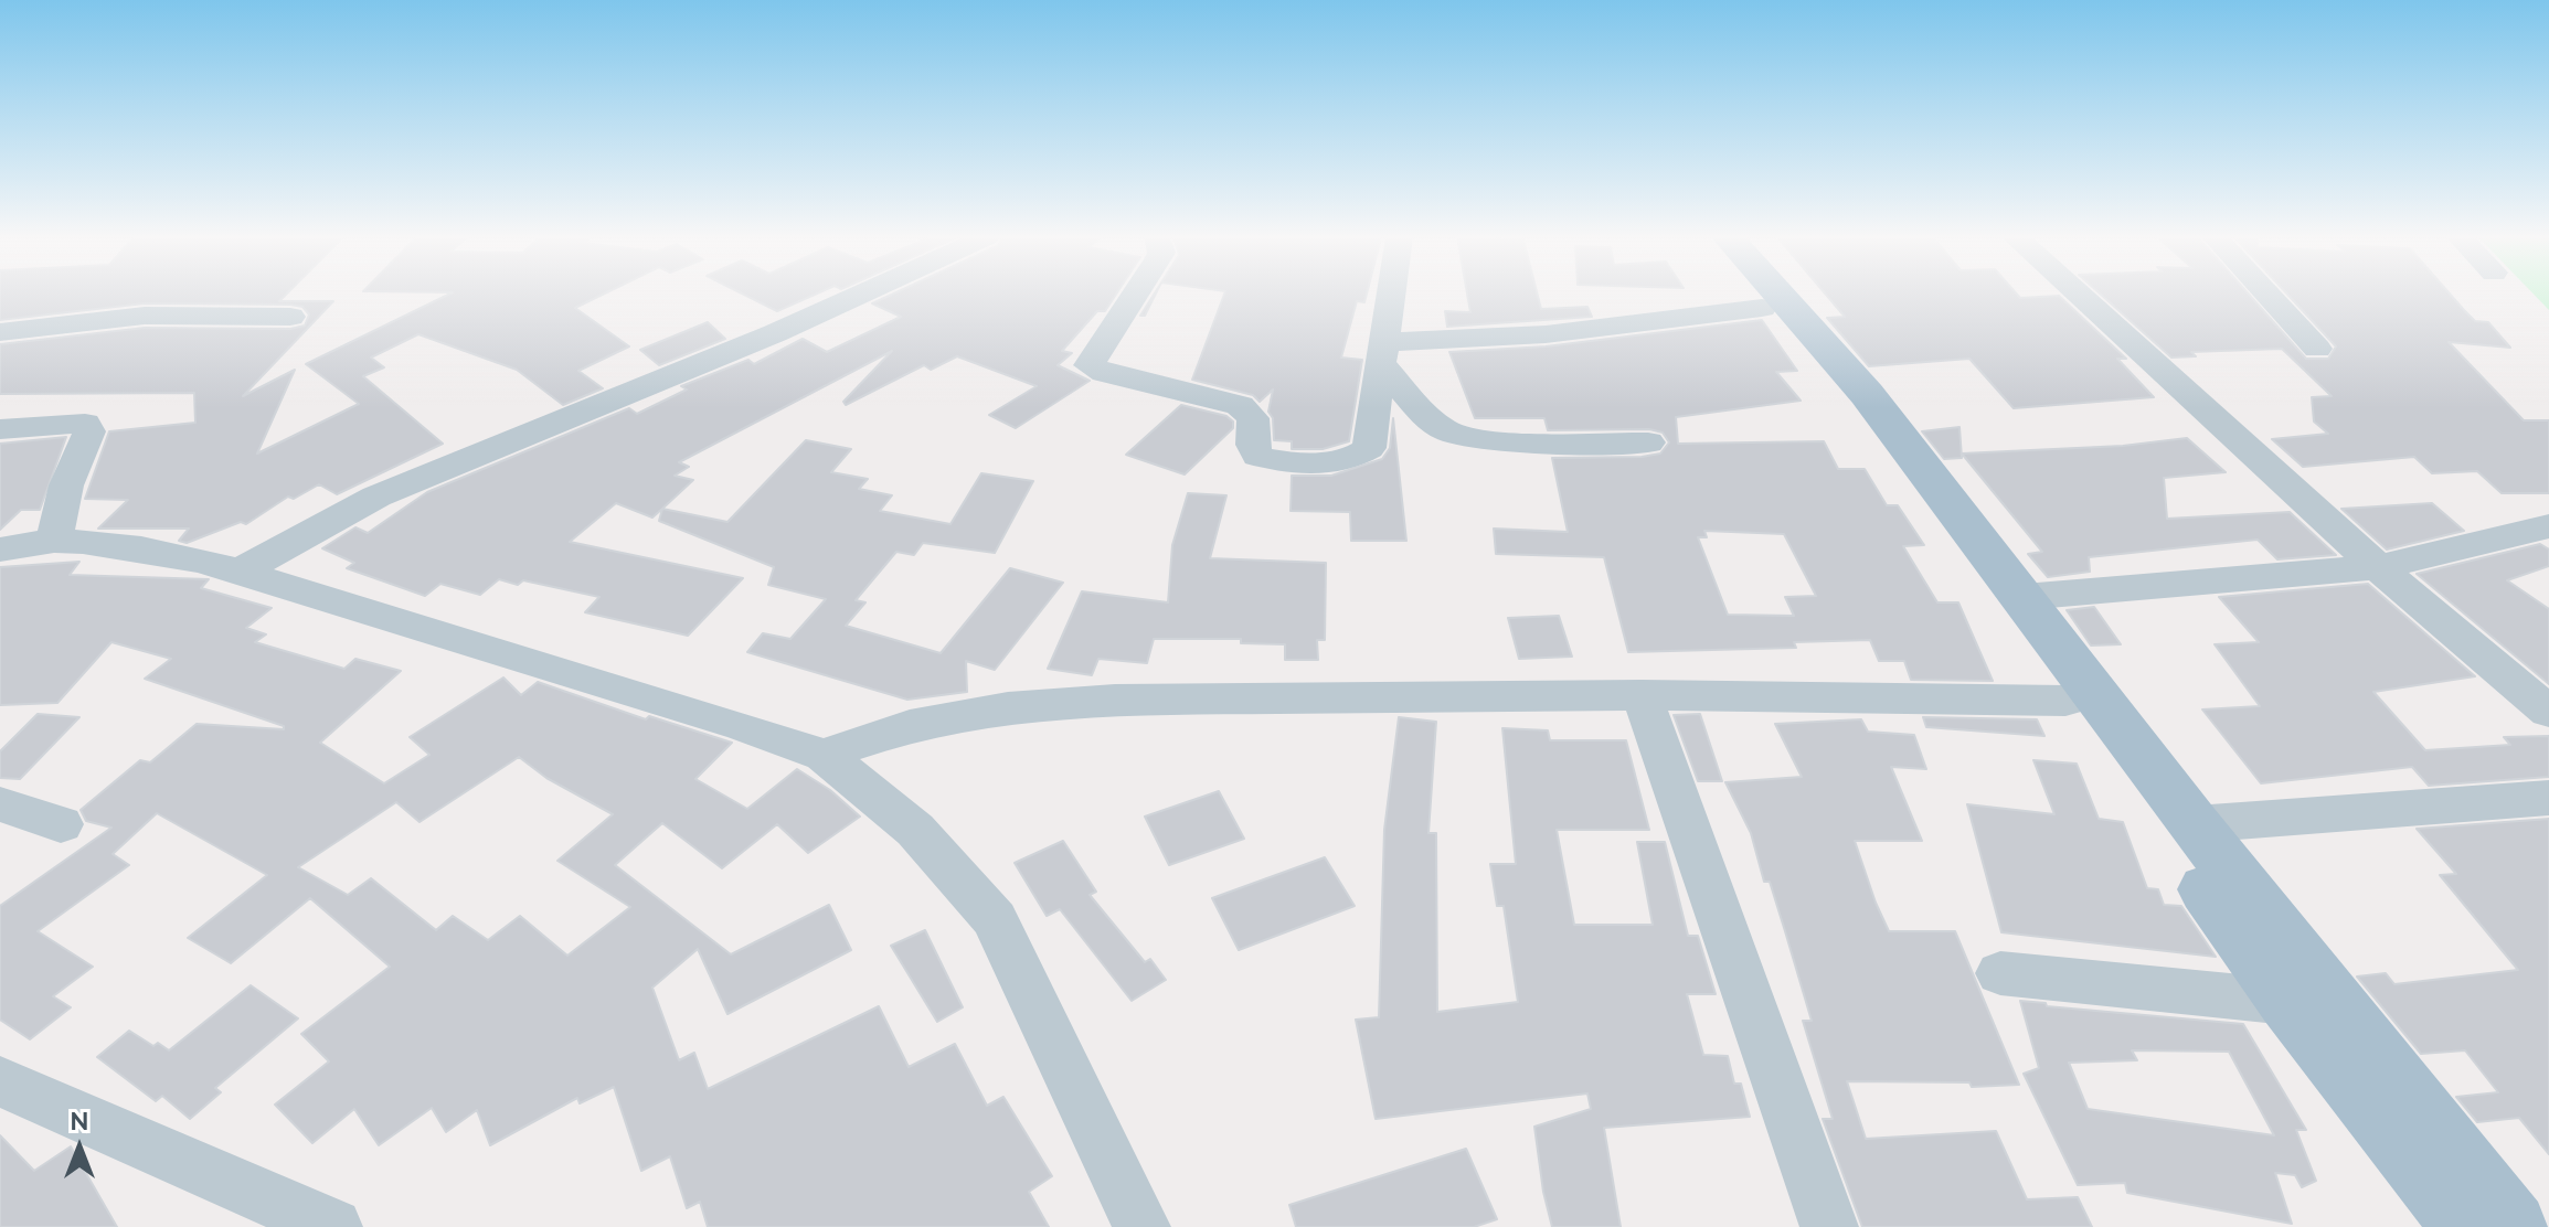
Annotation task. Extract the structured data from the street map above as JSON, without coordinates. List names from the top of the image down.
{
  "north": "top"
}
